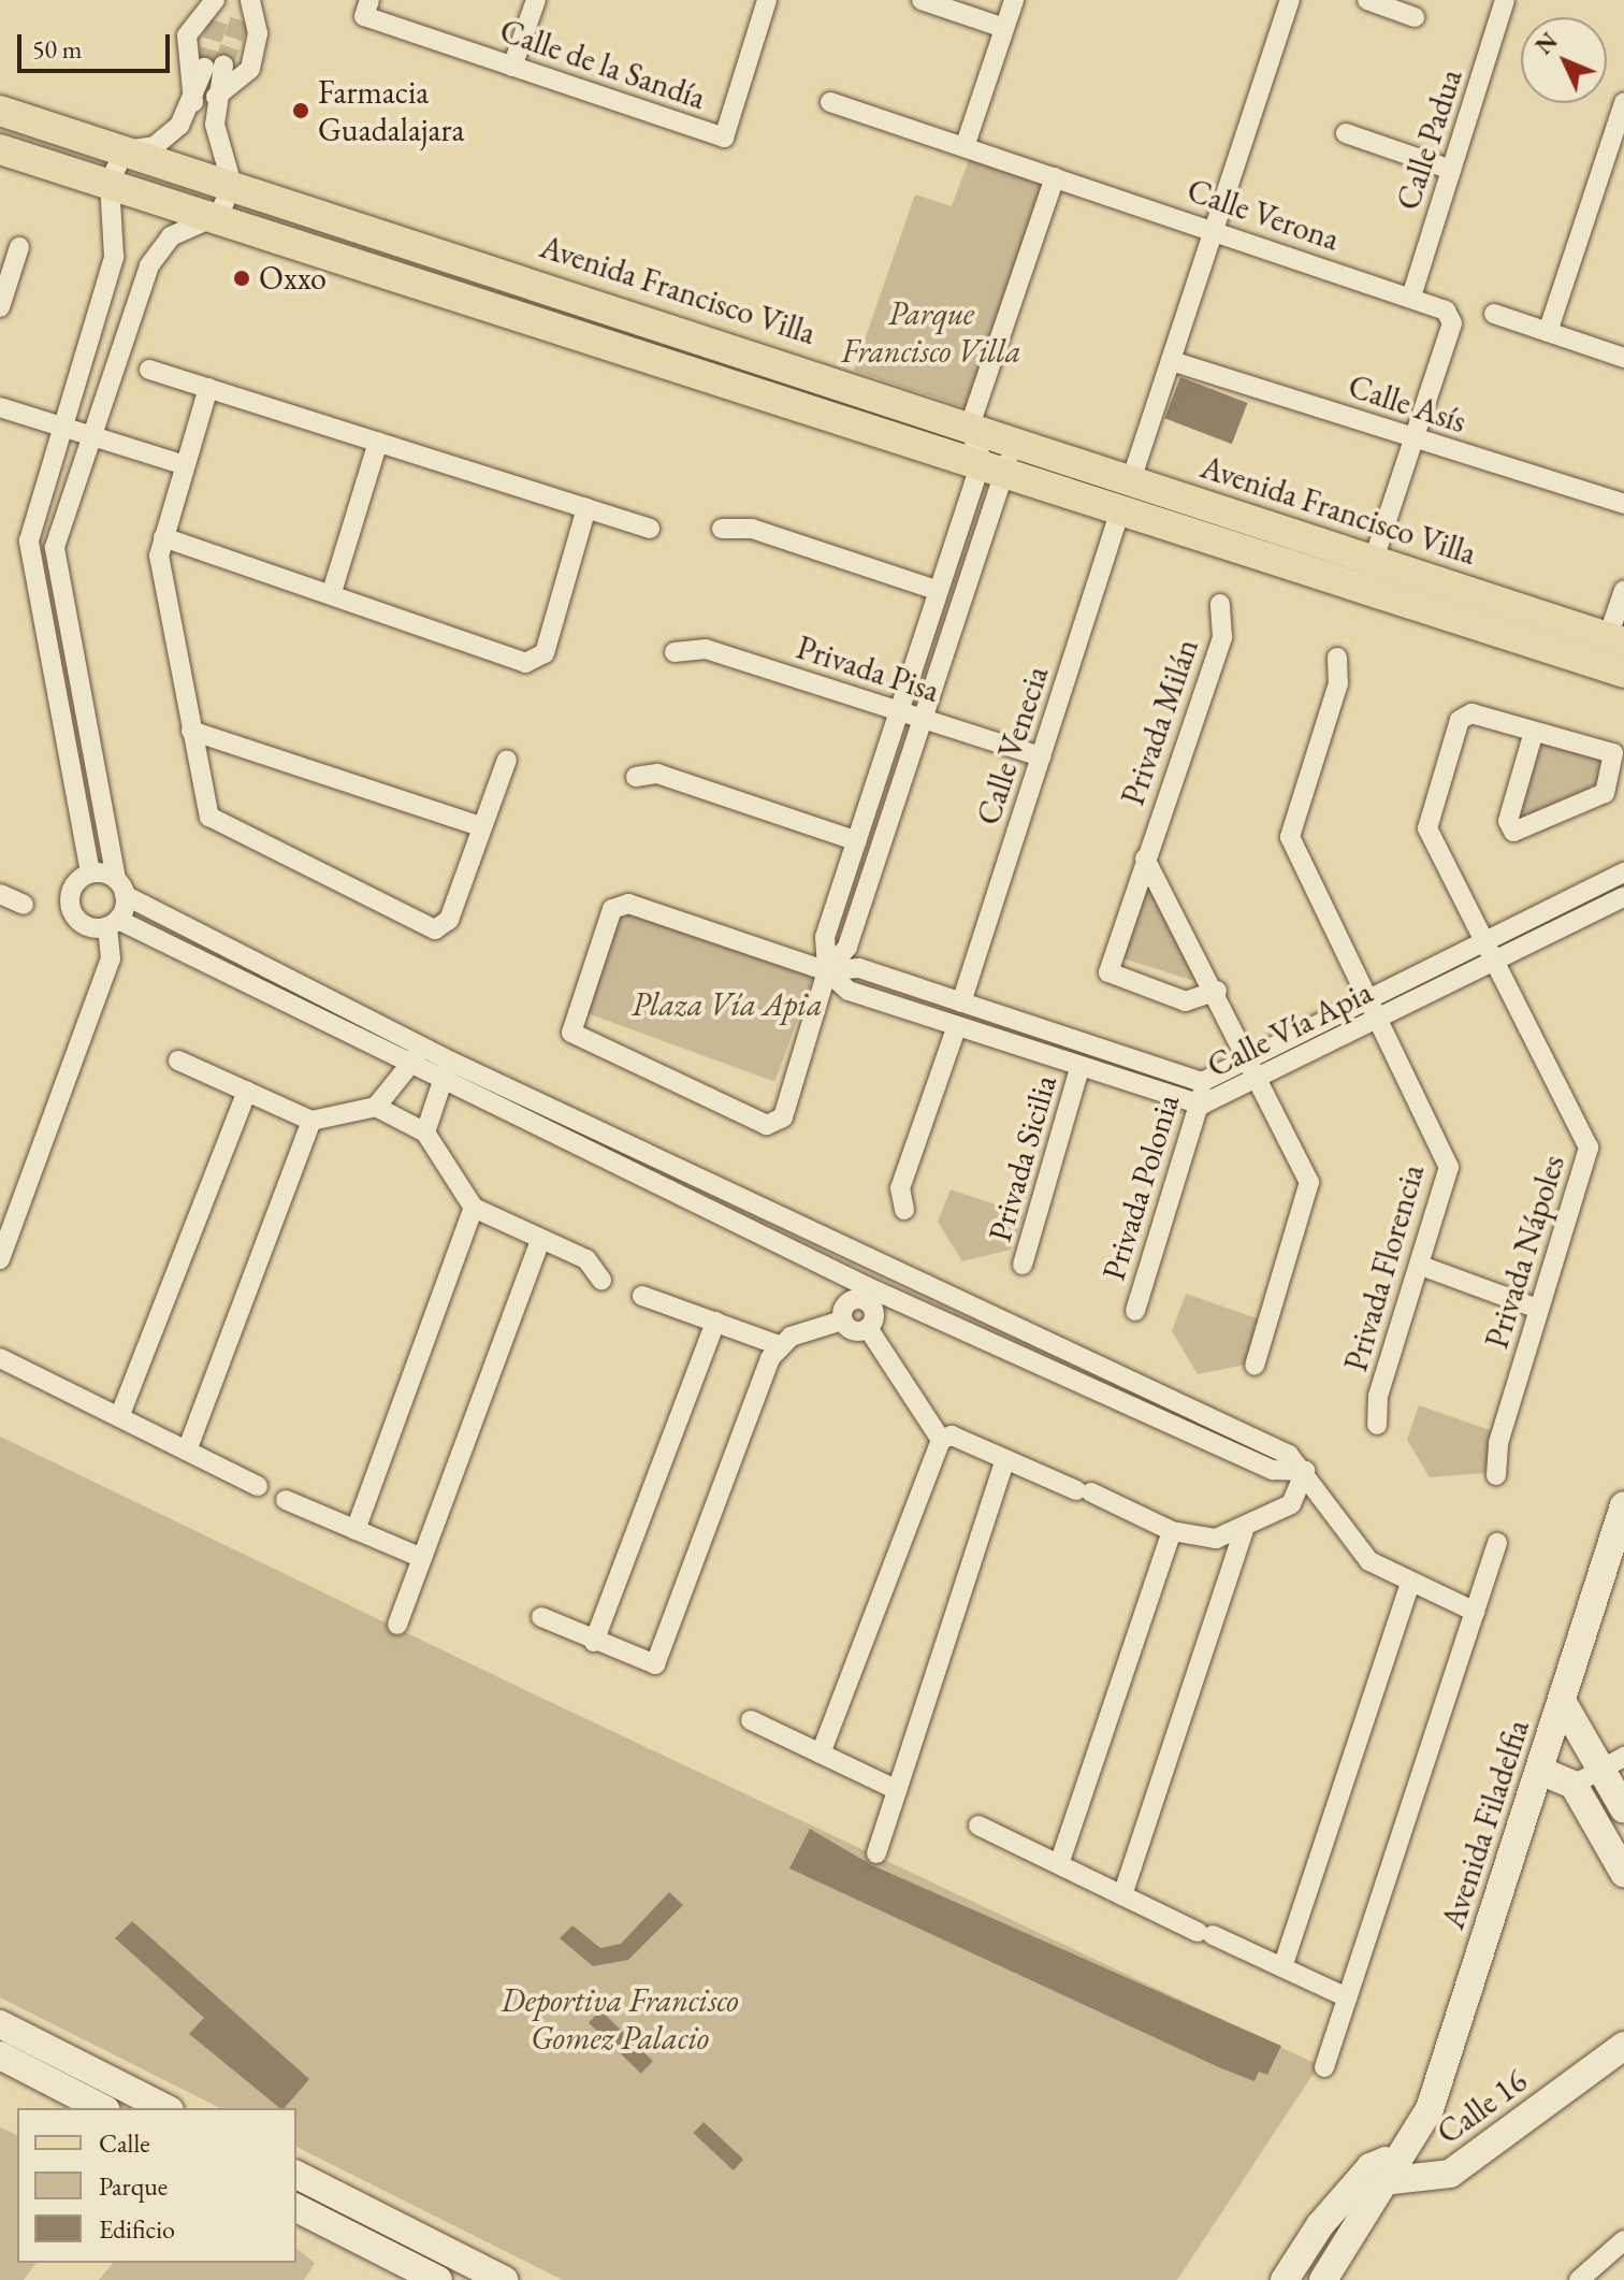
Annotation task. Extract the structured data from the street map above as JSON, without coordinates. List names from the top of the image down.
{
  "streets": {
    "main road": ["Avenida Francisco Villa"],
    "street": [
      "Calle de la Sandía",
      "Calle Padua",
      "Calle Verona",
      "Calle Asís",
      "Privada Pisa",
      "Privada Milán",
      "Calle Venecia",
      "Calle Vía Apia",
      "Privada Sicilia",
      "Privada Polonia",
      "Privada Nápoles",
      "Privada Florencia",
      "Avenida Filadelfia",
      "Calle 16"
    ]
  },
  "crossings": [
    ["Calle Padua", "Calle Verona"],
    ["Calle Verona", "Calle Asís"],
    ["Calle Verona", "Calle Venecia"],
    ["Avenida Francisco Villa", "Calle Venecia"],
    ["Calle Asís", "Calle Venecia"],
    ["Privada Pisa", "Calle Venecia"],
    ["Calle Venecia", "Calle Vía Apia"],
    ["Calle Vía Apia", "Privada Sicilia"],
    ["Calle Vía Apia", "Privada Polonia"],
    ["Calle Vía Apia", "Privada Nápoles"],
    ["Calle Vía Apia", "Privada Florencia"],
    ["Avenida Filadelfia", "Calle 16"]
  ],
  "parks": ["Parque Francisco Villa", "Plaza Vía Apia", "Deportiva Francisco Gomez Palacio"],
  "places": ["Farmacia Guadalajara", "Oxxo"],
  "legend": ["Calle", "Parque", "Edificio"],
  "scale_bar": "50 m",
  "north": "top left"
}
